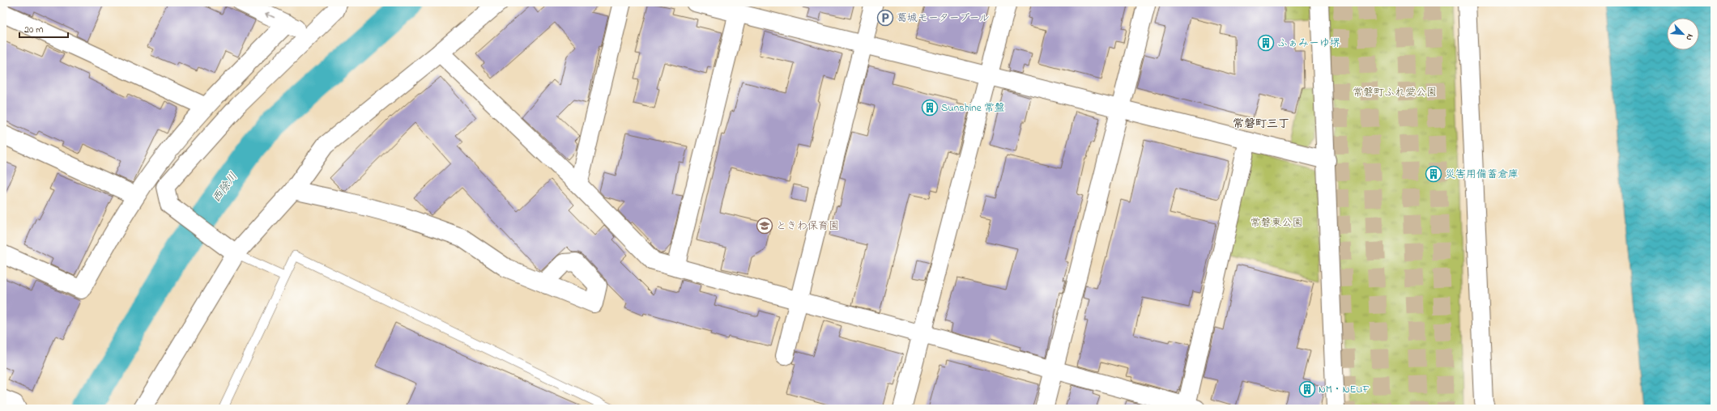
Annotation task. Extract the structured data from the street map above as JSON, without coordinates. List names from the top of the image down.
{
  "districts": ["常磐町三丁"],
  "water": ["西除川"],
  "parks": ["常磐町ふれ愛公園", "常磐東公園"],
  "places": {
    "parking": ["葛城モータープール"],
    "building": [
      "ふぁみーゆ堺",
      "Sunshine 常盤",
      "災害用備蓄倉庫",
      "NM・NEUF"
    ],
    "school or university": ["ときわ保育園"]
  },
  "scale_bar": "20 m",
  "north": "bottom right"
}
